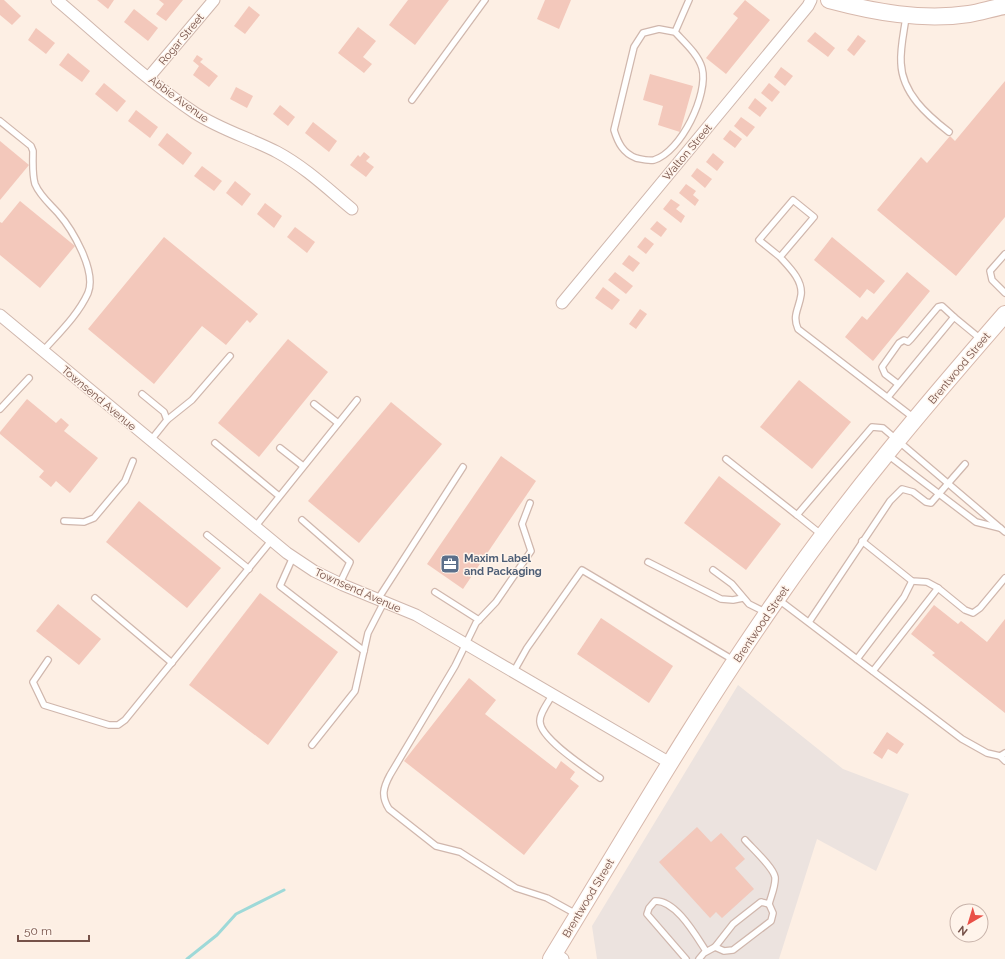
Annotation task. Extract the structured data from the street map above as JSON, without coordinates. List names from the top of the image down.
{
  "streets": {
    "main road": ["Brentwood Street"],
    "street": [
      "Rogar Street",
      "Abbie Avenue",
      "Walton Street",
      "Townsend Avenue"
    ]
  },
  "crossings": [
    ["Rogar Street", "Abbie Avenue"],
    ["Brentwood Street", "Townsend Avenue"]
  ],
  "places": {
    "office": ["Maxim Label and Packaging"]
  },
  "scale_bar": "50 m",
  "north": "bottom left"
}
